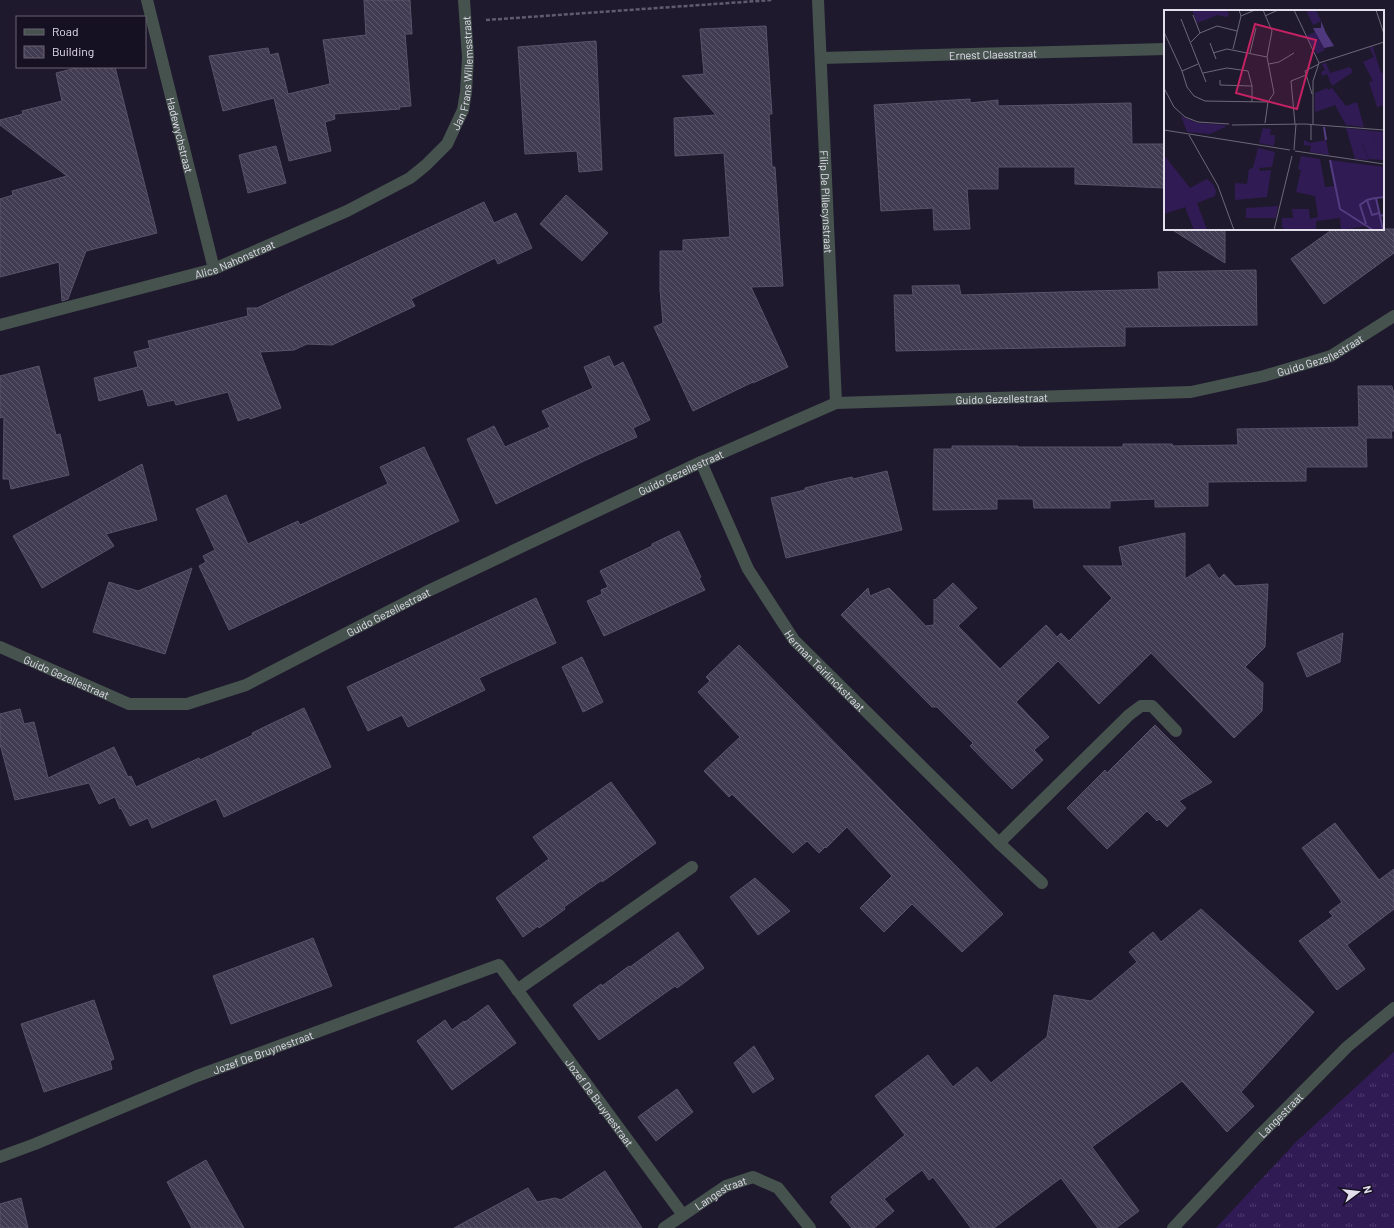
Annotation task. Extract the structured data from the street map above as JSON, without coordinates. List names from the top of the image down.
{
  "streets": {
    "street": [
      "Ernest Claesstraat",
      "Jan Frans Willemsstraat",
      "Hadewychstraat",
      "Filip De Pillecynstraat",
      "Alice Nahonstraat",
      "Guido Gezellestraat",
      "Herman Teirlinckstraat",
      "Jozef De Bruynestraat",
      "Langestraat"
    ]
  },
  "crossings": [
    ["Ernest Claesstraat", "Filip De Pillecynstraat"],
    ["Jan Frans Willemsstraat", "Alice Nahonstraat"],
    ["Hadewychstraat", "Alice Nahonstraat"],
    ["Filip De Pillecynstraat", "Guido Gezellestraat"],
    ["Guido Gezellestraat", "Herman Teirlinckstraat"],
    ["Jozef De Bruynestraat", "Langestraat"]
  ],
  "legend": ["Road", "Building"],
  "north": "right"
}
